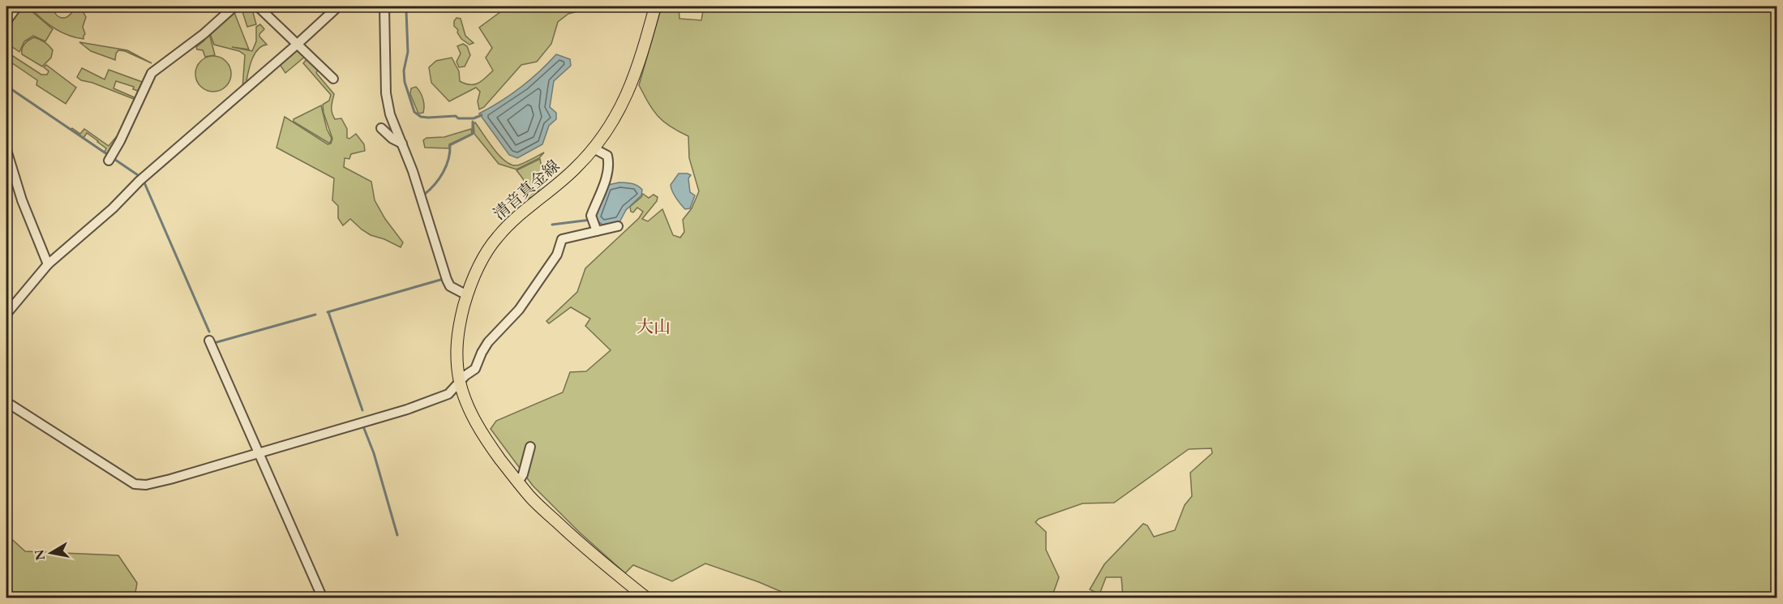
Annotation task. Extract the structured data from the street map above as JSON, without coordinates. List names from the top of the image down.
{
  "streets": {
    "main road": ["清音真金線"]
  },
  "districts": ["大山"],
  "north": "left"
}
